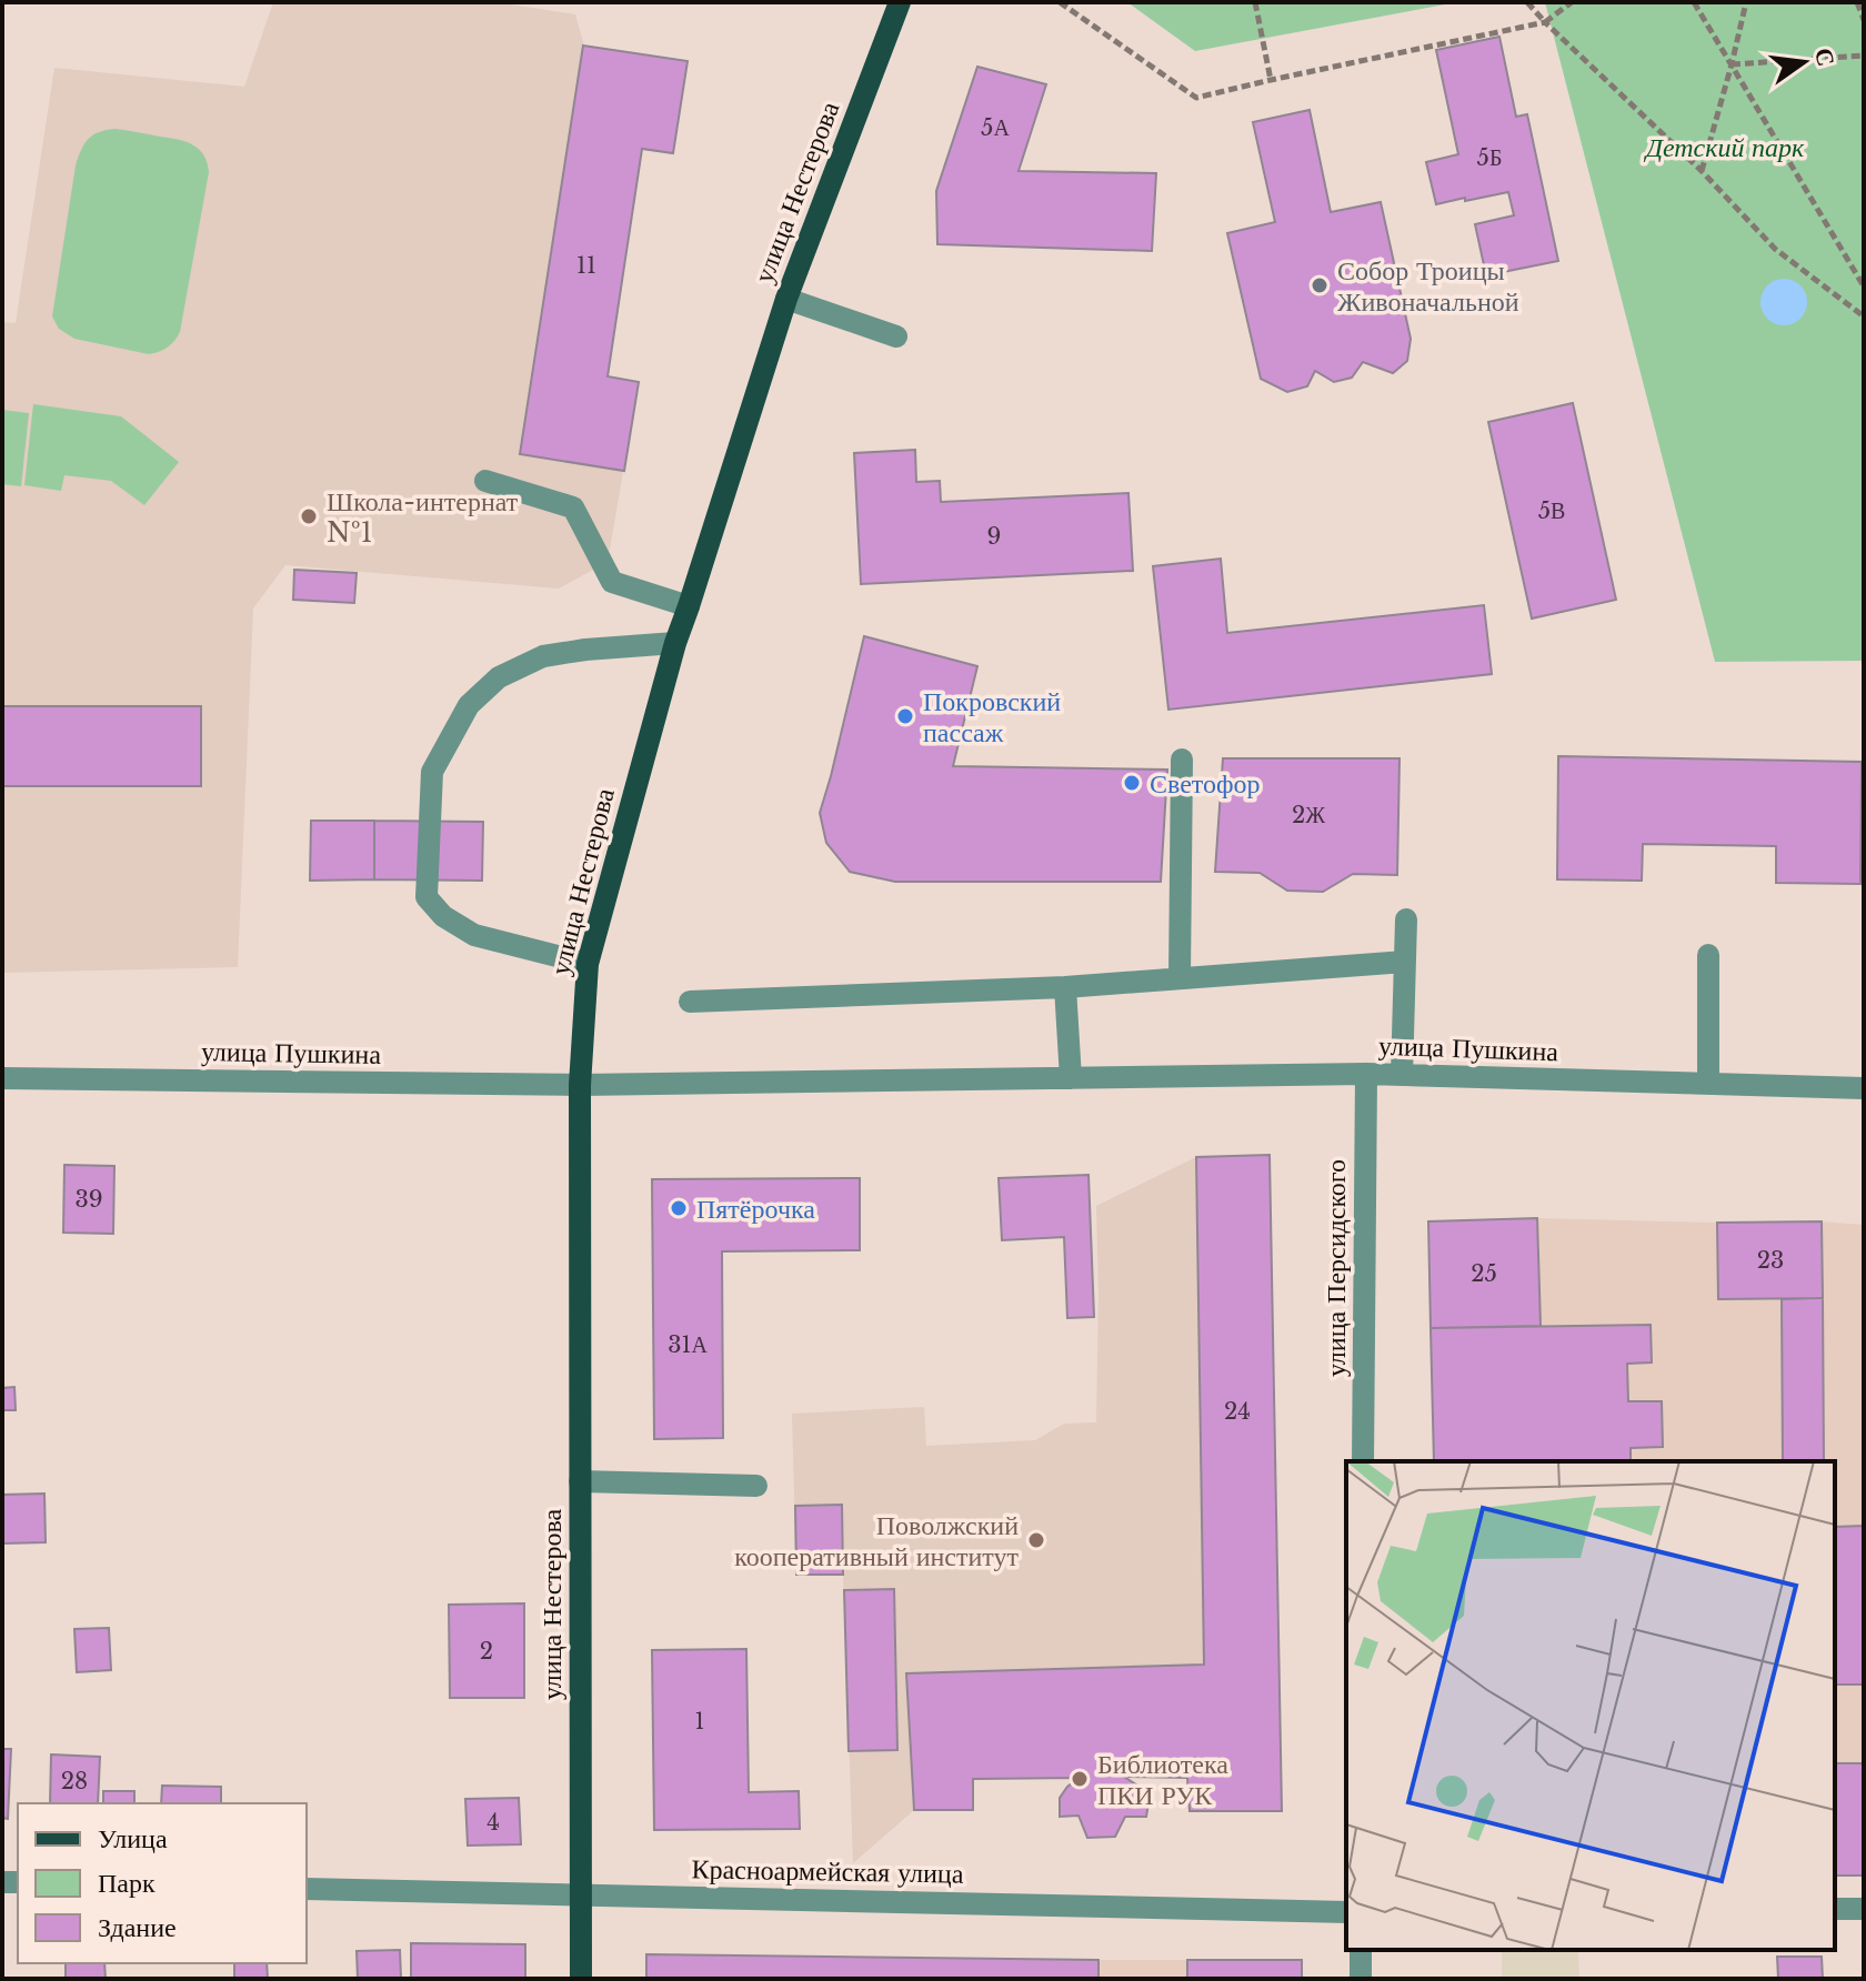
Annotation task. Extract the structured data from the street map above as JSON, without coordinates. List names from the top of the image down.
{
  "streets": {
    "main road": ["улица Нестерова"],
    "street": ["улица Пушкина", "улица Персидского", "Красноармейская улица"]
  },
  "crossings": [
    ["улица Нестерова", "улица Пушкина"],
    ["улица Нестерова", "Красноармейская улица"],
    ["улица Пушкина", "улица Персидского"]
  ],
  "parks": ["Детский парк"],
  "places": [
    "Собор Троицы Живоначальной",
    "Школа-интернат №1",
    "Покровский пассаж",
    "Светофор",
    "Пятёрочка",
    "Поволжский кооперативный институт",
    "Библиотека ПКИ РУК"
  ],
  "house_numbers": [
    "5А",
    "5Б",
    "11",
    "5В",
    "9",
    "2Ж",
    "39",
    "23",
    "25",
    "31А",
    "24",
    "2",
    "1",
    "28",
    "4"
  ],
  "legend": ["Улица", "Парк", "Здание"],
  "north": "right"
}
